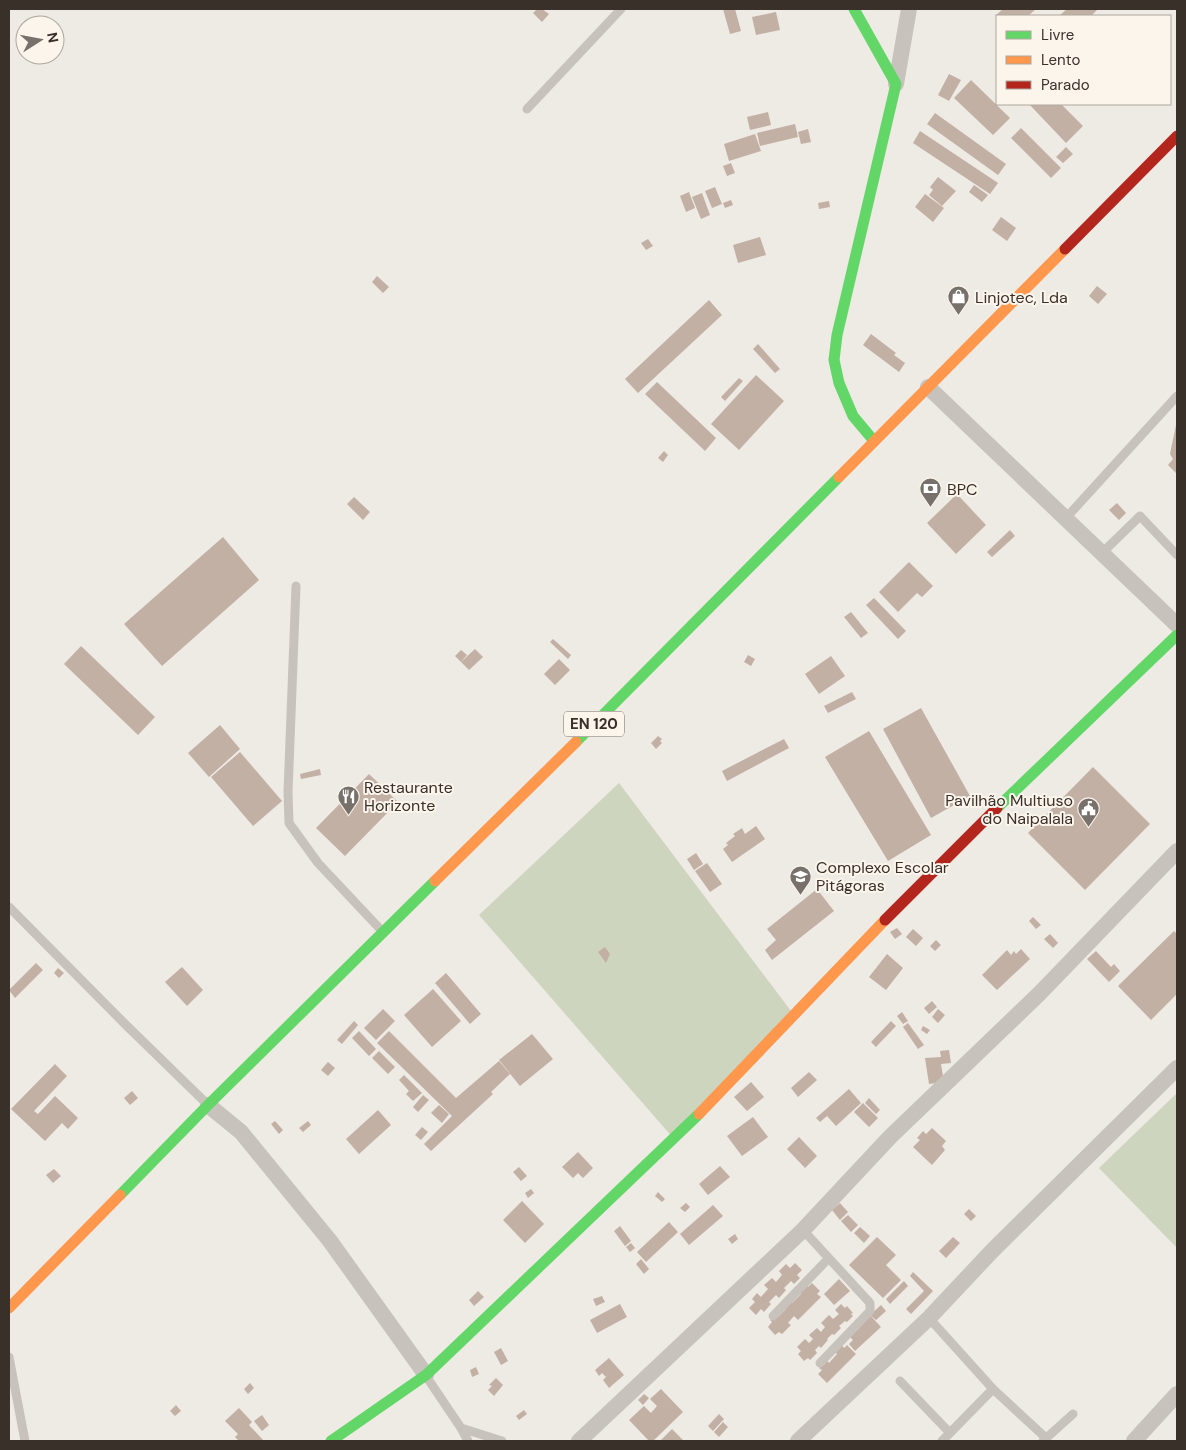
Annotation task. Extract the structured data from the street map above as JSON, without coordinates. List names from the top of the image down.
{
  "streets": {
    "main road": ["EN 120"]
  },
  "places": {
    "shop": ["Linjotec, Lda"],
    "bank": ["BPC"],
    "restaurant": ["Restaurante Horizonte"],
    "public building": ["Pavilhão Multiuso do Naipalala"],
    "school or university": ["Complexo Escolar Pitágoras"]
  },
  "legend": ["Livre", "Lento", "Parado"],
  "north": "right"
}
